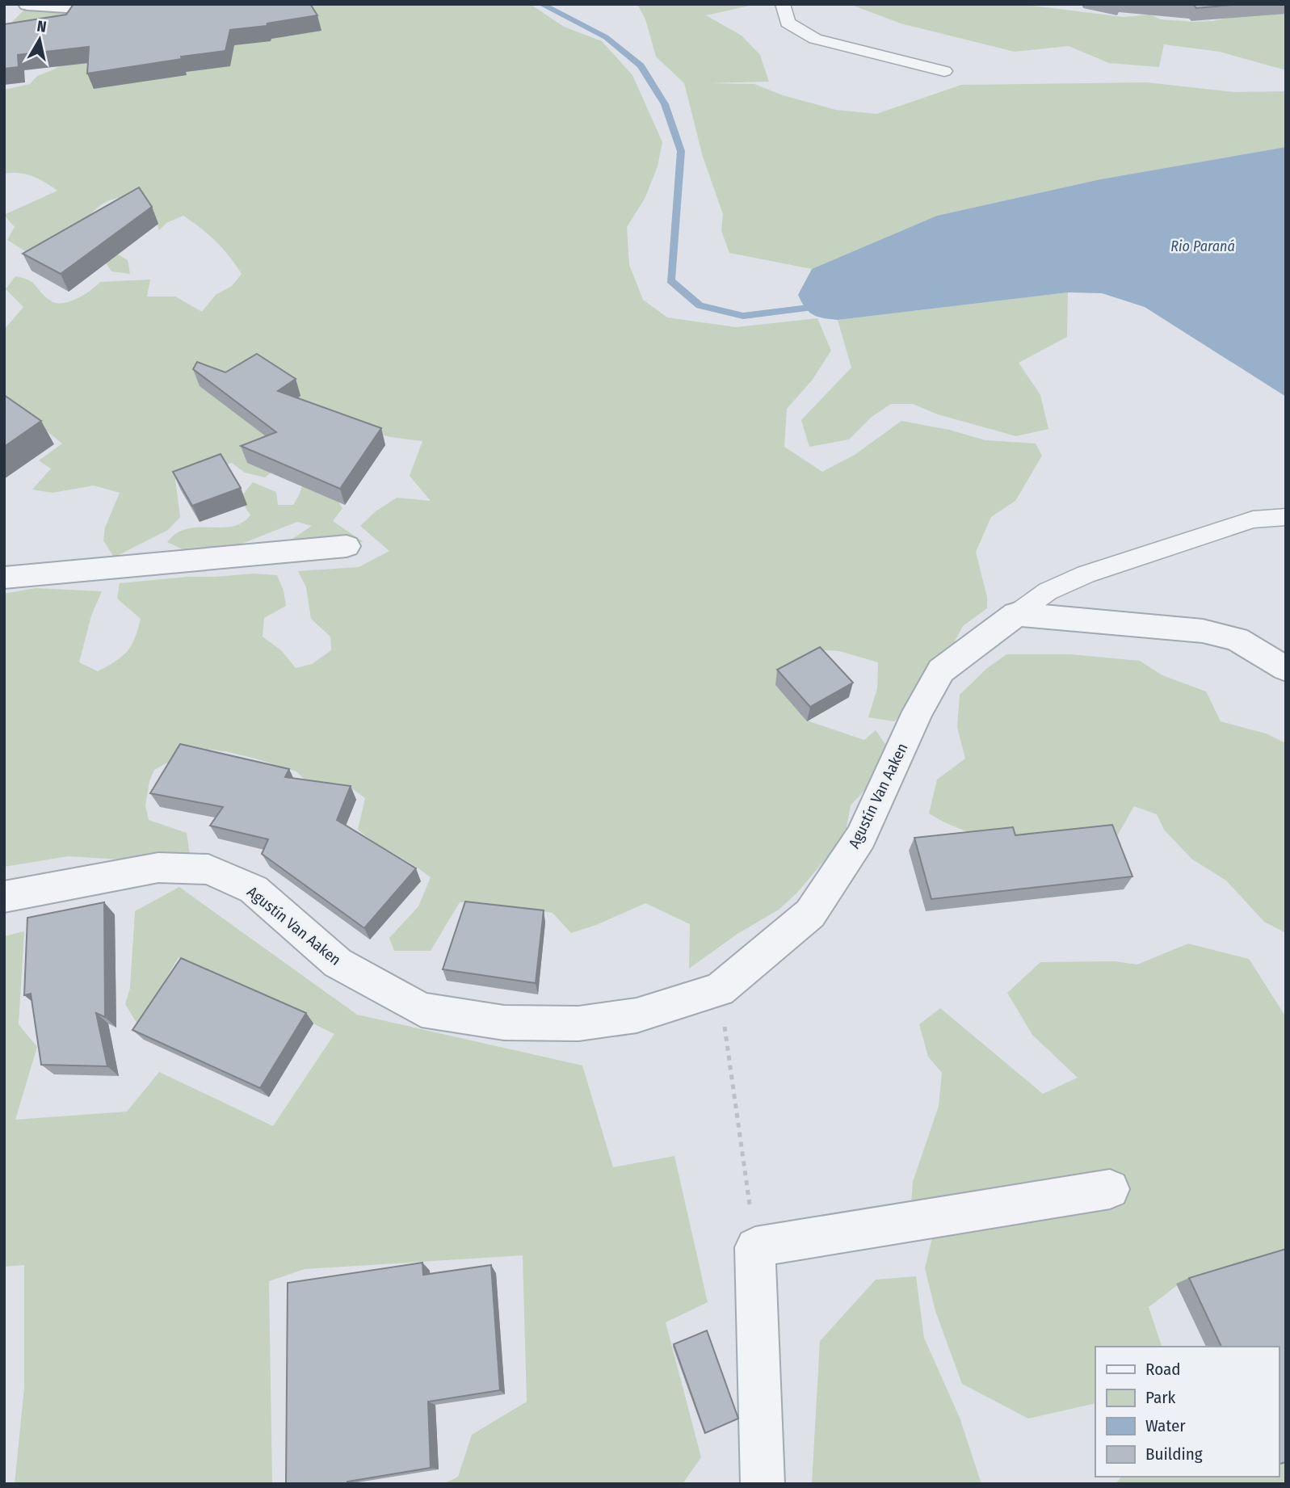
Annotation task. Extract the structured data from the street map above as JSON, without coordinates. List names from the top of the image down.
{
  "streets": {
    "street": ["Agustín Van Aaken"]
  },
  "water": ["Rio Paraná"],
  "legend": [
    "Road",
    "Park",
    "Water",
    "Building"
  ],
  "north": "top"
}
